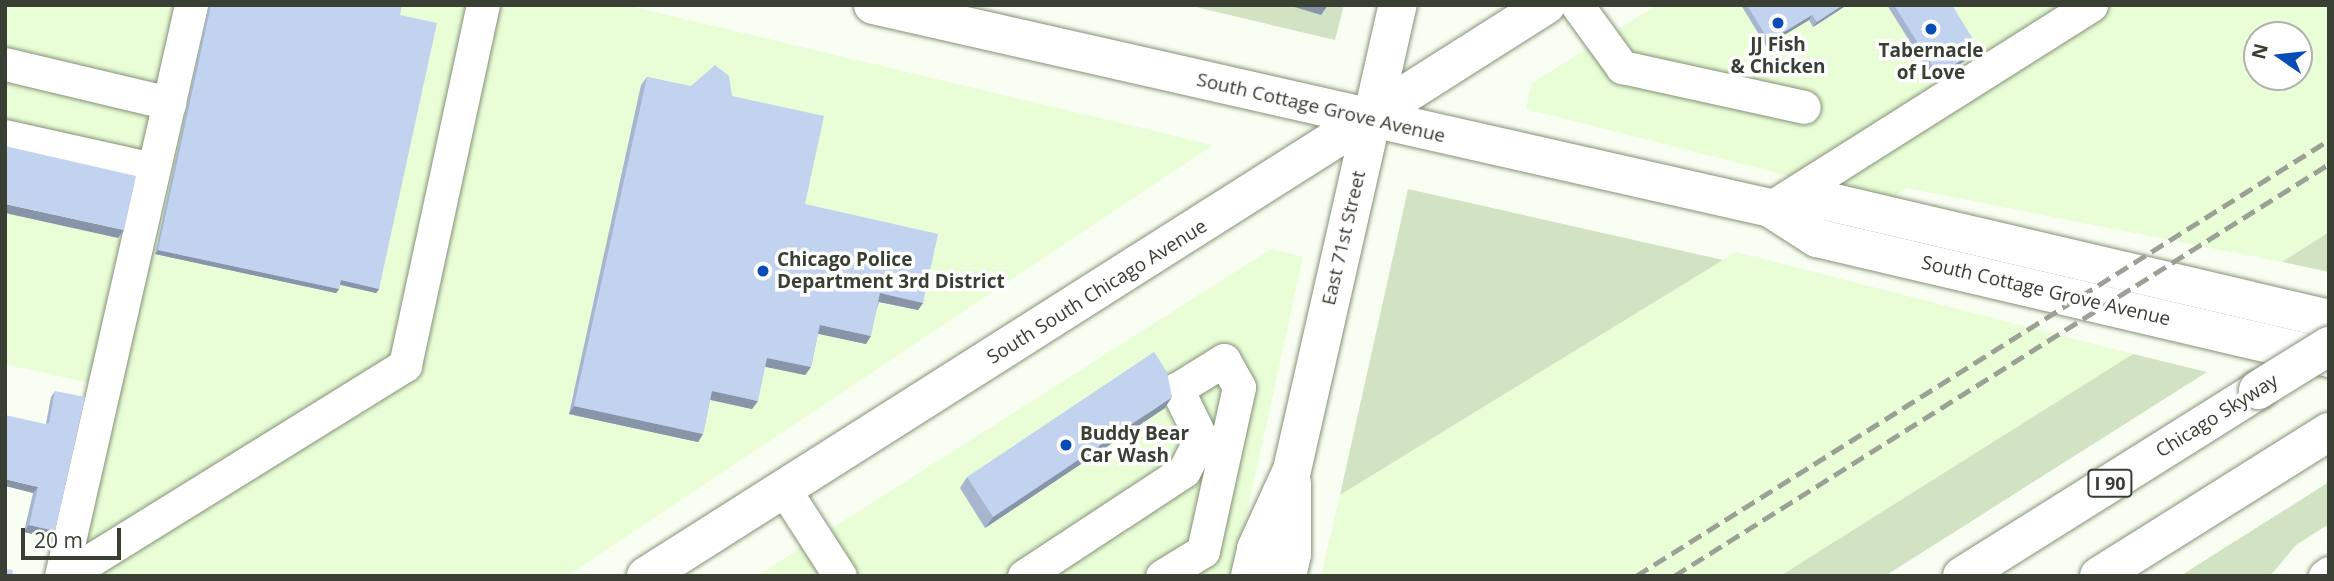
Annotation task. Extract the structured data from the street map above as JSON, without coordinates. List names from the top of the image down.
{
  "streets": {
    "main road": [
      "South Cottage Grove Avenue",
      "East 71st Street",
      "South South Chicago Avenue",
      "Chicago Skyway",
      "I 90"
    ]
  },
  "crossings": [
    ["South Cottage Grove Avenue", "East 71st Street"],
    ["South Cottage Grove Avenue", "South South Chicago Avenue"],
    ["East 71st Street", "South South Chicago Avenue"]
  ],
  "places": [
    "JJ Fish & Chicken",
    "Tabernacle of Love",
    "Chicago Police Department 3rd District",
    "Buddy Bear Car Wash"
  ],
  "scale_bar": "20 m",
  "north": "left"
}
